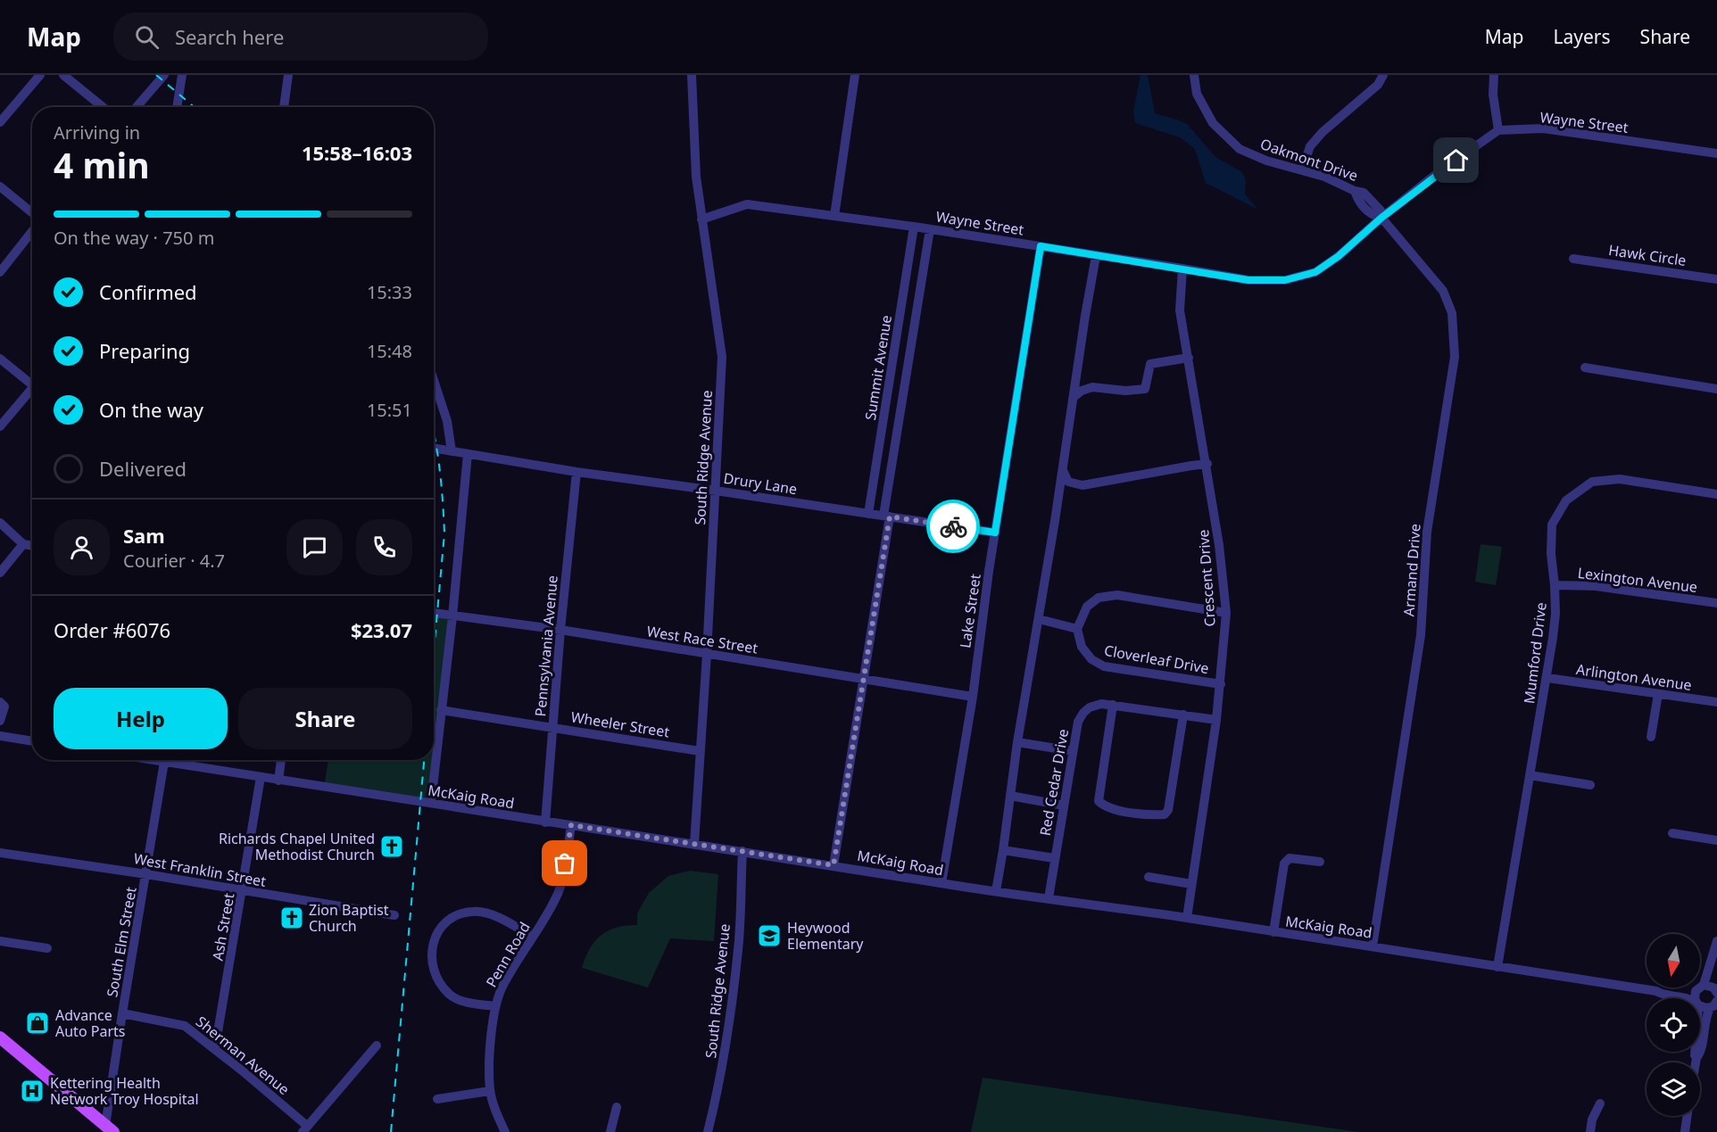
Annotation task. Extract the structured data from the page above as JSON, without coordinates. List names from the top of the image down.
{
  "streets": {
    "street": [
      "Wayne Street",
      "Oakmont Drive",
      "Hawk Circle",
      "Summit Avenue",
      "South Ridge Avenue",
      "Drury Lane",
      "Armand Drive",
      "Crescent Drive",
      "Lexington Avenue",
      "Lake Street",
      "West Race Street",
      "Pennsylvania Avenue",
      "Mumford Drive",
      "Cloverleaf Drive",
      "Arlington Avenue",
      "Wheeler Street",
      "Red Cedar Drive",
      "McKaig Road",
      "West Franklin Street",
      "Ash Street",
      "South Elm Street",
      "Penn Road",
      "Sherman Avenue"
    ]
  },
  "crossings": [
    ["Wayne Street", "Oakmont Drive"],
    ["Wayne Street", "Summit Avenue"],
    ["Wayne Street", "South Ridge Avenue"],
    ["Wayne Street", "Armand Drive"],
    ["Wayne Street", "Crescent Drive"],
    ["Wayne Street", "Lake Street"],
    ["Oakmont Drive", "Armand Drive"],
    ["Summit Avenue", "Drury Lane"],
    ["Summit Avenue", "West Race Street"],
    ["Summit Avenue", "McKaig Road"],
    ["South Ridge Avenue", "Drury Lane"],
    ["South Ridge Avenue", "West Race Street"],
    ["South Ridge Avenue", "Wheeler Street"],
    ["South Ridge Avenue", "McKaig Road"],
    ["Drury Lane", "Lake Street"],
    ["Drury Lane", "Pennsylvania Avenue"],
    ["Armand Drive", "McKaig Road"],
    ["Crescent Drive", "Cloverleaf Drive"],
    ["Crescent Drive", "Red Cedar Drive"],
    ["Crescent Drive", "McKaig Road"],
    ["Lexington Avenue", "Mumford Drive"],
    ["Lake Street", "West Race Street"],
    ["Lake Street", "McKaig Road"],
    ["West Race Street", "Pennsylvania Avenue"],
    ["Pennsylvania Avenue", "Wheeler Street"],
    ["Pennsylvania Avenue", "McKaig Road"],
    ["Mumford Drive", "Arlington Avenue"],
    ["Mumford Drive", "McKaig Road"],
    ["Red Cedar Drive", "McKaig Road"],
    ["McKaig Road", "Ash Street"],
    ["McKaig Road", "South Elm Street"],
    ["McKaig Road", "Penn Road"],
    ["West Franklin Street", "Ash Street"],
    ["West Franklin Street", "South Elm Street"],
    ["Ash Street", "Sherman Avenue"],
    ["South Elm Street", "Sherman Avenue"]
  ],
  "places": {
    "church": ["Richards Chapel United Methodist Church", "Zion Baptist Church"],
    "school or university": ["Heywood Elementary"],
    "shop": ["Advance Auto Parts"],
    "hospital": ["Kettering Health Network Troy Hospital"]
  },
  "north": "bottom",
  "page": {
    "header": "Map",
    "search": "Search here",
    "nav": ["Map", "Layers", "Share"],
    "heading": ["4 min", "Arriving in", "15:58–16:03"],
    "panel": [
      "Sam",
      "Courier · 4.7",
      "Order #6076",
      "$23.07"
    ],
    "bar": "On the way · 750 m",
    "list": [
      ["Confirmed", "15:33"],
      ["Preparing", "15:48"],
      ["On the way", "15:51"],
      "Delivered"
    ],
    "buttons": ["Help", "Share"]
  }
}
